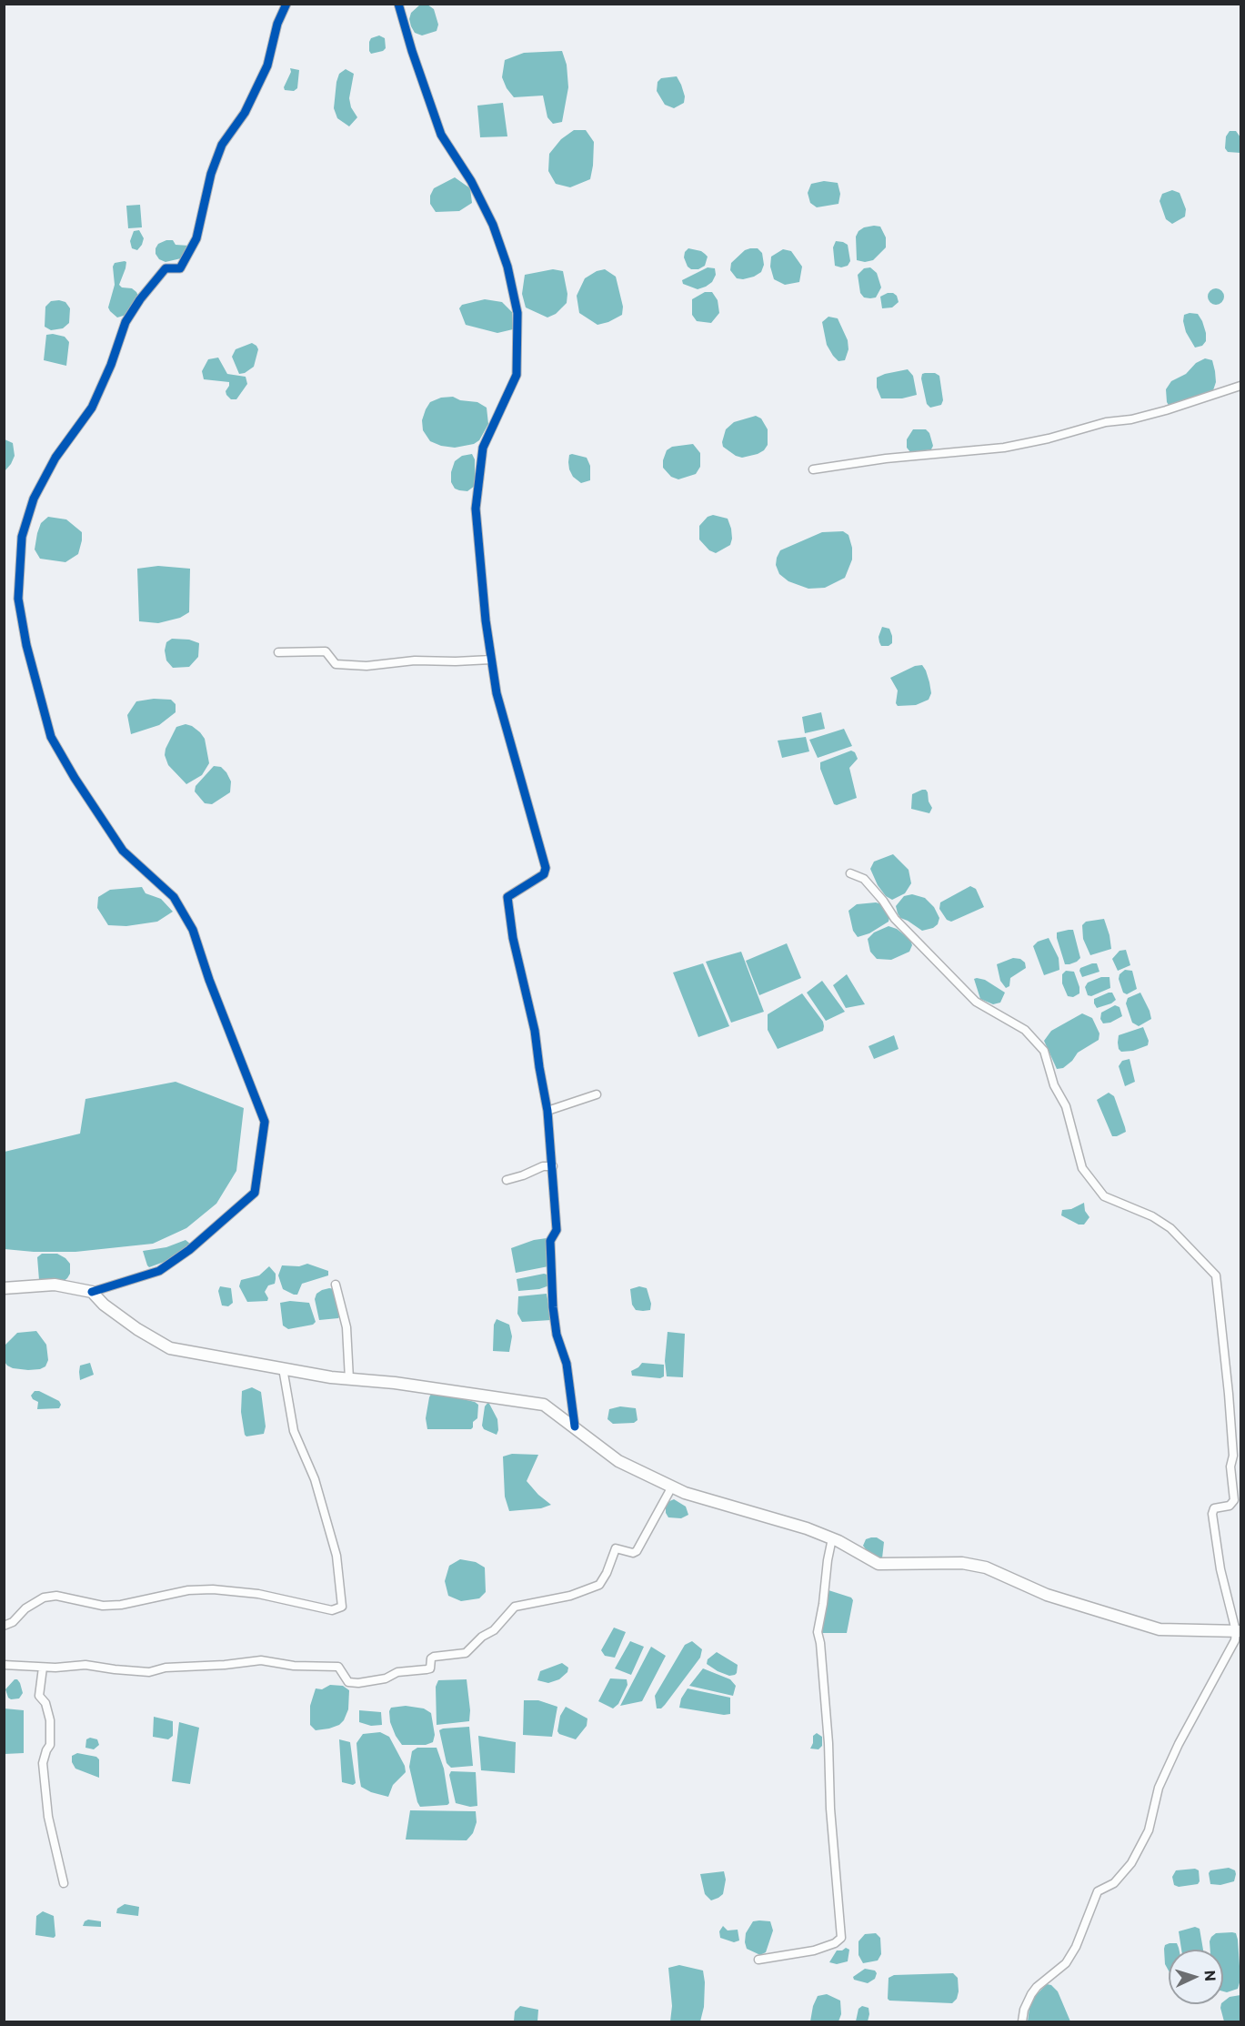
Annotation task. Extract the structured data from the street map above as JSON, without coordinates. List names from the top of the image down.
{
  "north": "right"
}
